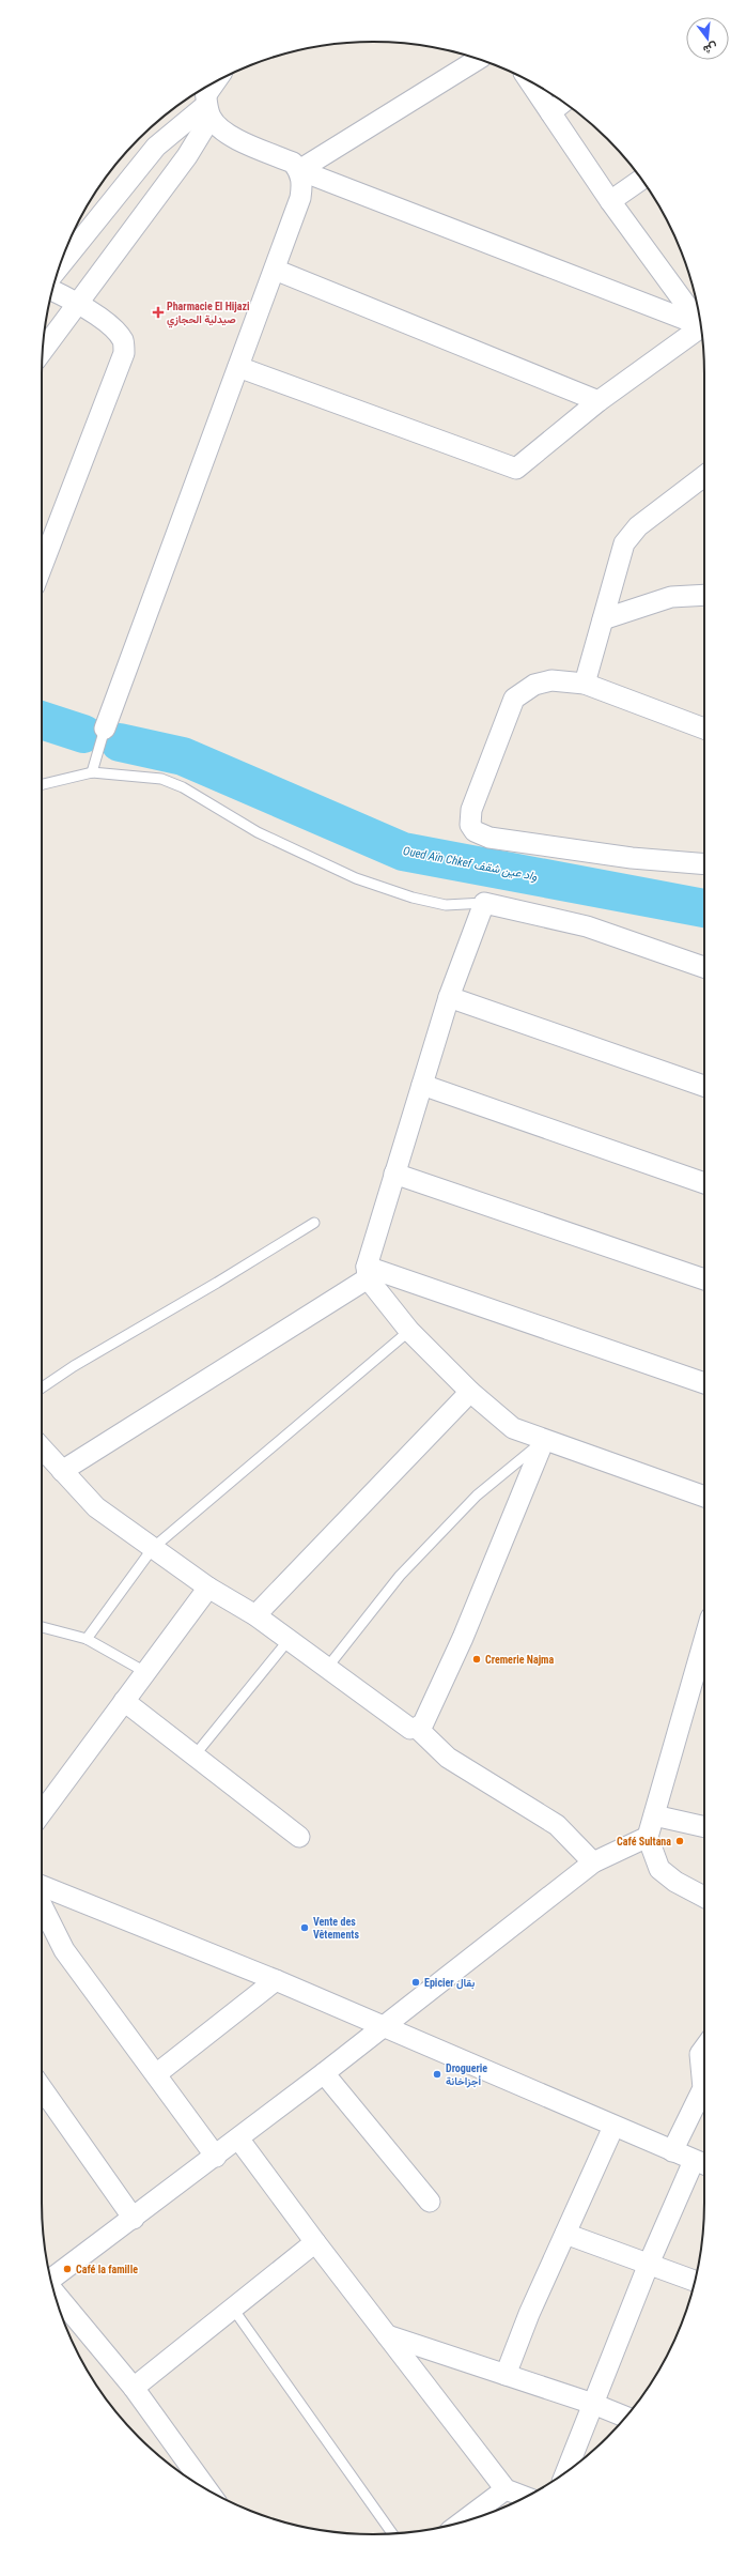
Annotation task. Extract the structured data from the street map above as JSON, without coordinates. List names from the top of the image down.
{
  "water": ["Oued Aïn Chkef واد عين شقف"],
  "places": {
    "health": ["Pharmacie El Hijazi صيدلية الحجازي"],
    "other": [
      "Cremerie Najma",
      "Café Sultana",
      "Vente des Vêtements",
      "Epicier بقال",
      "Droguerie أجزاخانة",
      "Café la famille"
    ]
  },
  "north": "bottom"
}
